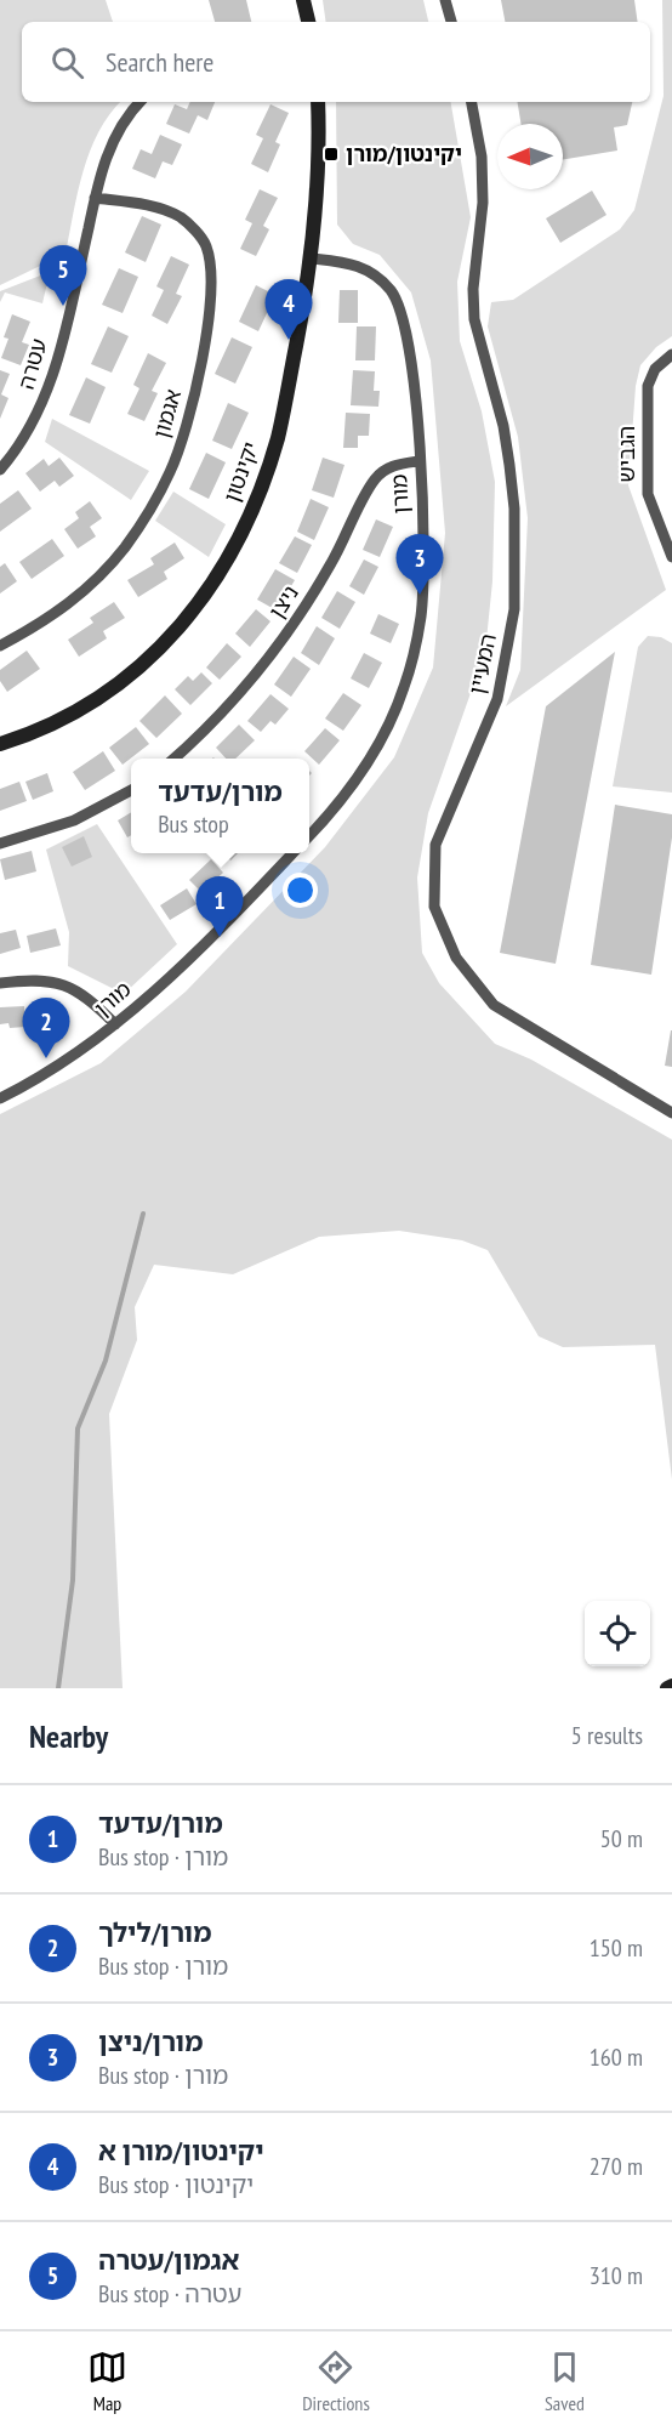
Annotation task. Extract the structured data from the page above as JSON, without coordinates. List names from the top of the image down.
{
  "streets": {
    "street": [
      "עטרה",
      "אגמון",
      "הגביש",
      "יקינטון",
      "מורן",
      "ניצן",
      "המעיין"
    ]
  },
  "crossings": [
    ["עטרה", "אגמון"],
    ["יקינטון", "מורן"],
    ["מורן", "ניצן"]
  ],
  "places": {
    "transit": ["יקינטון/מורן"]
  },
  "north": "left",
  "page": {
    "search": "Search here",
    "pins": [
      "5",
      "4",
      "3",
      "1",
      "2"
    ],
    "popup": ["מורן/עדעד", "Bus stop"],
    "heading": ["Nearby", "5 results"],
    "list": [
      {
        "mark": "1",
        "name": "מורן/עדעד",
        "note": "Bus stop · מורן",
        "value": "50 m"
      },
      {
        "mark": "2",
        "name": "מורן/לילך",
        "note": "Bus stop · מורן",
        "value": "150 m"
      },
      {
        "mark": "3",
        "name": "מורן/ניצן",
        "note": "Bus stop · מורן",
        "value": "160 m"
      },
      {
        "mark": "4",
        "name": "יקינטון/מורן א",
        "note": "Bus stop · יקינטון",
        "value": "270 m"
      },
      {
        "mark": "5",
        "name": "אגמון/עטרה",
        "note": "Bus stop · עטרה",
        "value": "310 m"
      }
    ],
    "nav": ["Map", "Directions", "Saved"]
  }
}
